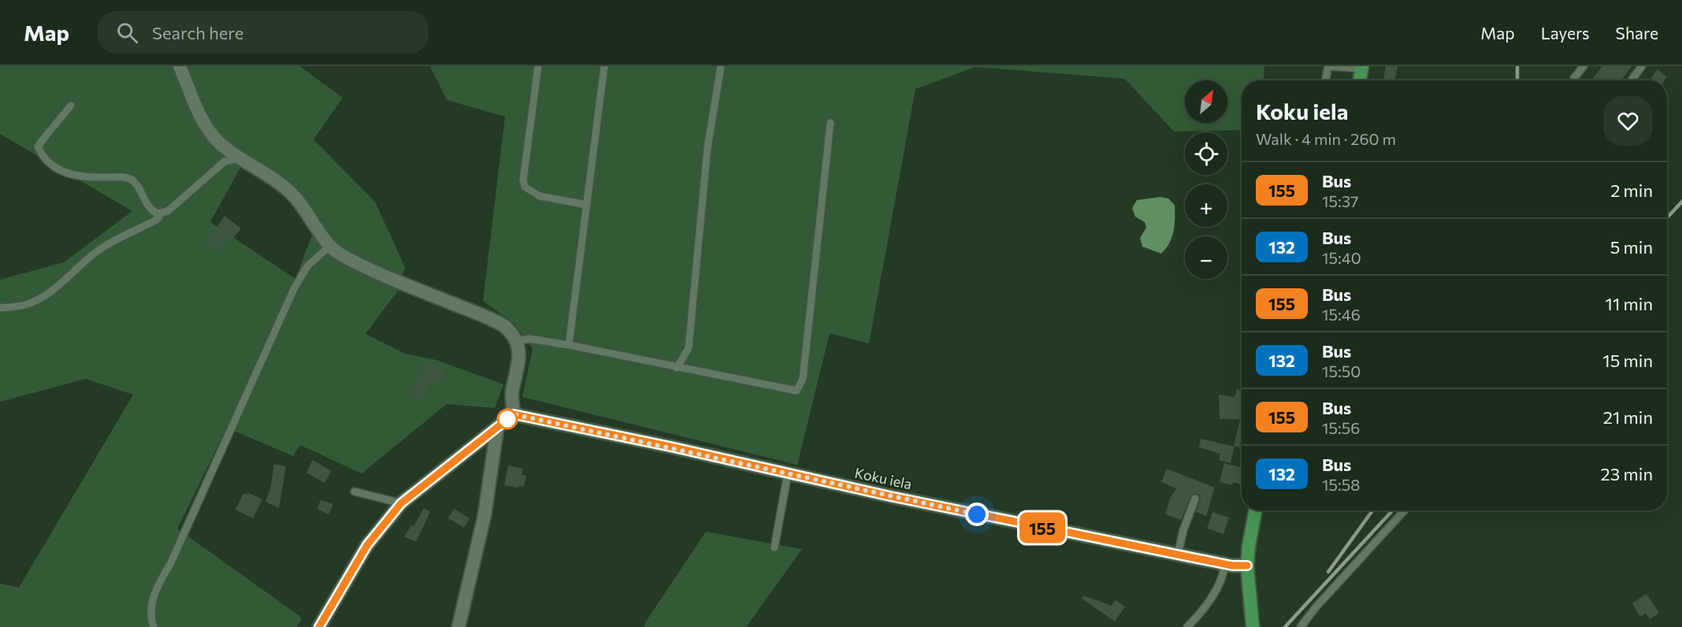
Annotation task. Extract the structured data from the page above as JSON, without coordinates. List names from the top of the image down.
{
  "streets": {
    "street": ["Koku iela"]
  },
  "lines": ["bus line 155"],
  "north": "top right",
  "page": {
    "header": "Map",
    "search": "Search here",
    "nav": ["Map", "Layers", "Share"],
    "on_map": "155",
    "map_buttons": ["+", "−"],
    "heading": ["Koku iela", "Walk · 4 min · 260 m"],
    "list": [
      {
        "mark": "155",
        "name": "Bus",
        "note": "15:37",
        "value": "2 min"
      },
      {
        "mark": "132",
        "name": "Bus",
        "note": "15:40",
        "value": "5 min"
      },
      {
        "mark": "155",
        "name": "Bus",
        "note": "15:46",
        "value": "11 min"
      },
      {
        "mark": "132",
        "name": "Bus",
        "note": "15:50",
        "value": "15 min"
      },
      {
        "mark": "155",
        "name": "Bus",
        "note": "15:56",
        "value": "21 min"
      },
      {
        "mark": "132",
        "name": "Bus",
        "note": "15:58",
        "value": "23 min"
      }
    ]
  }
}
